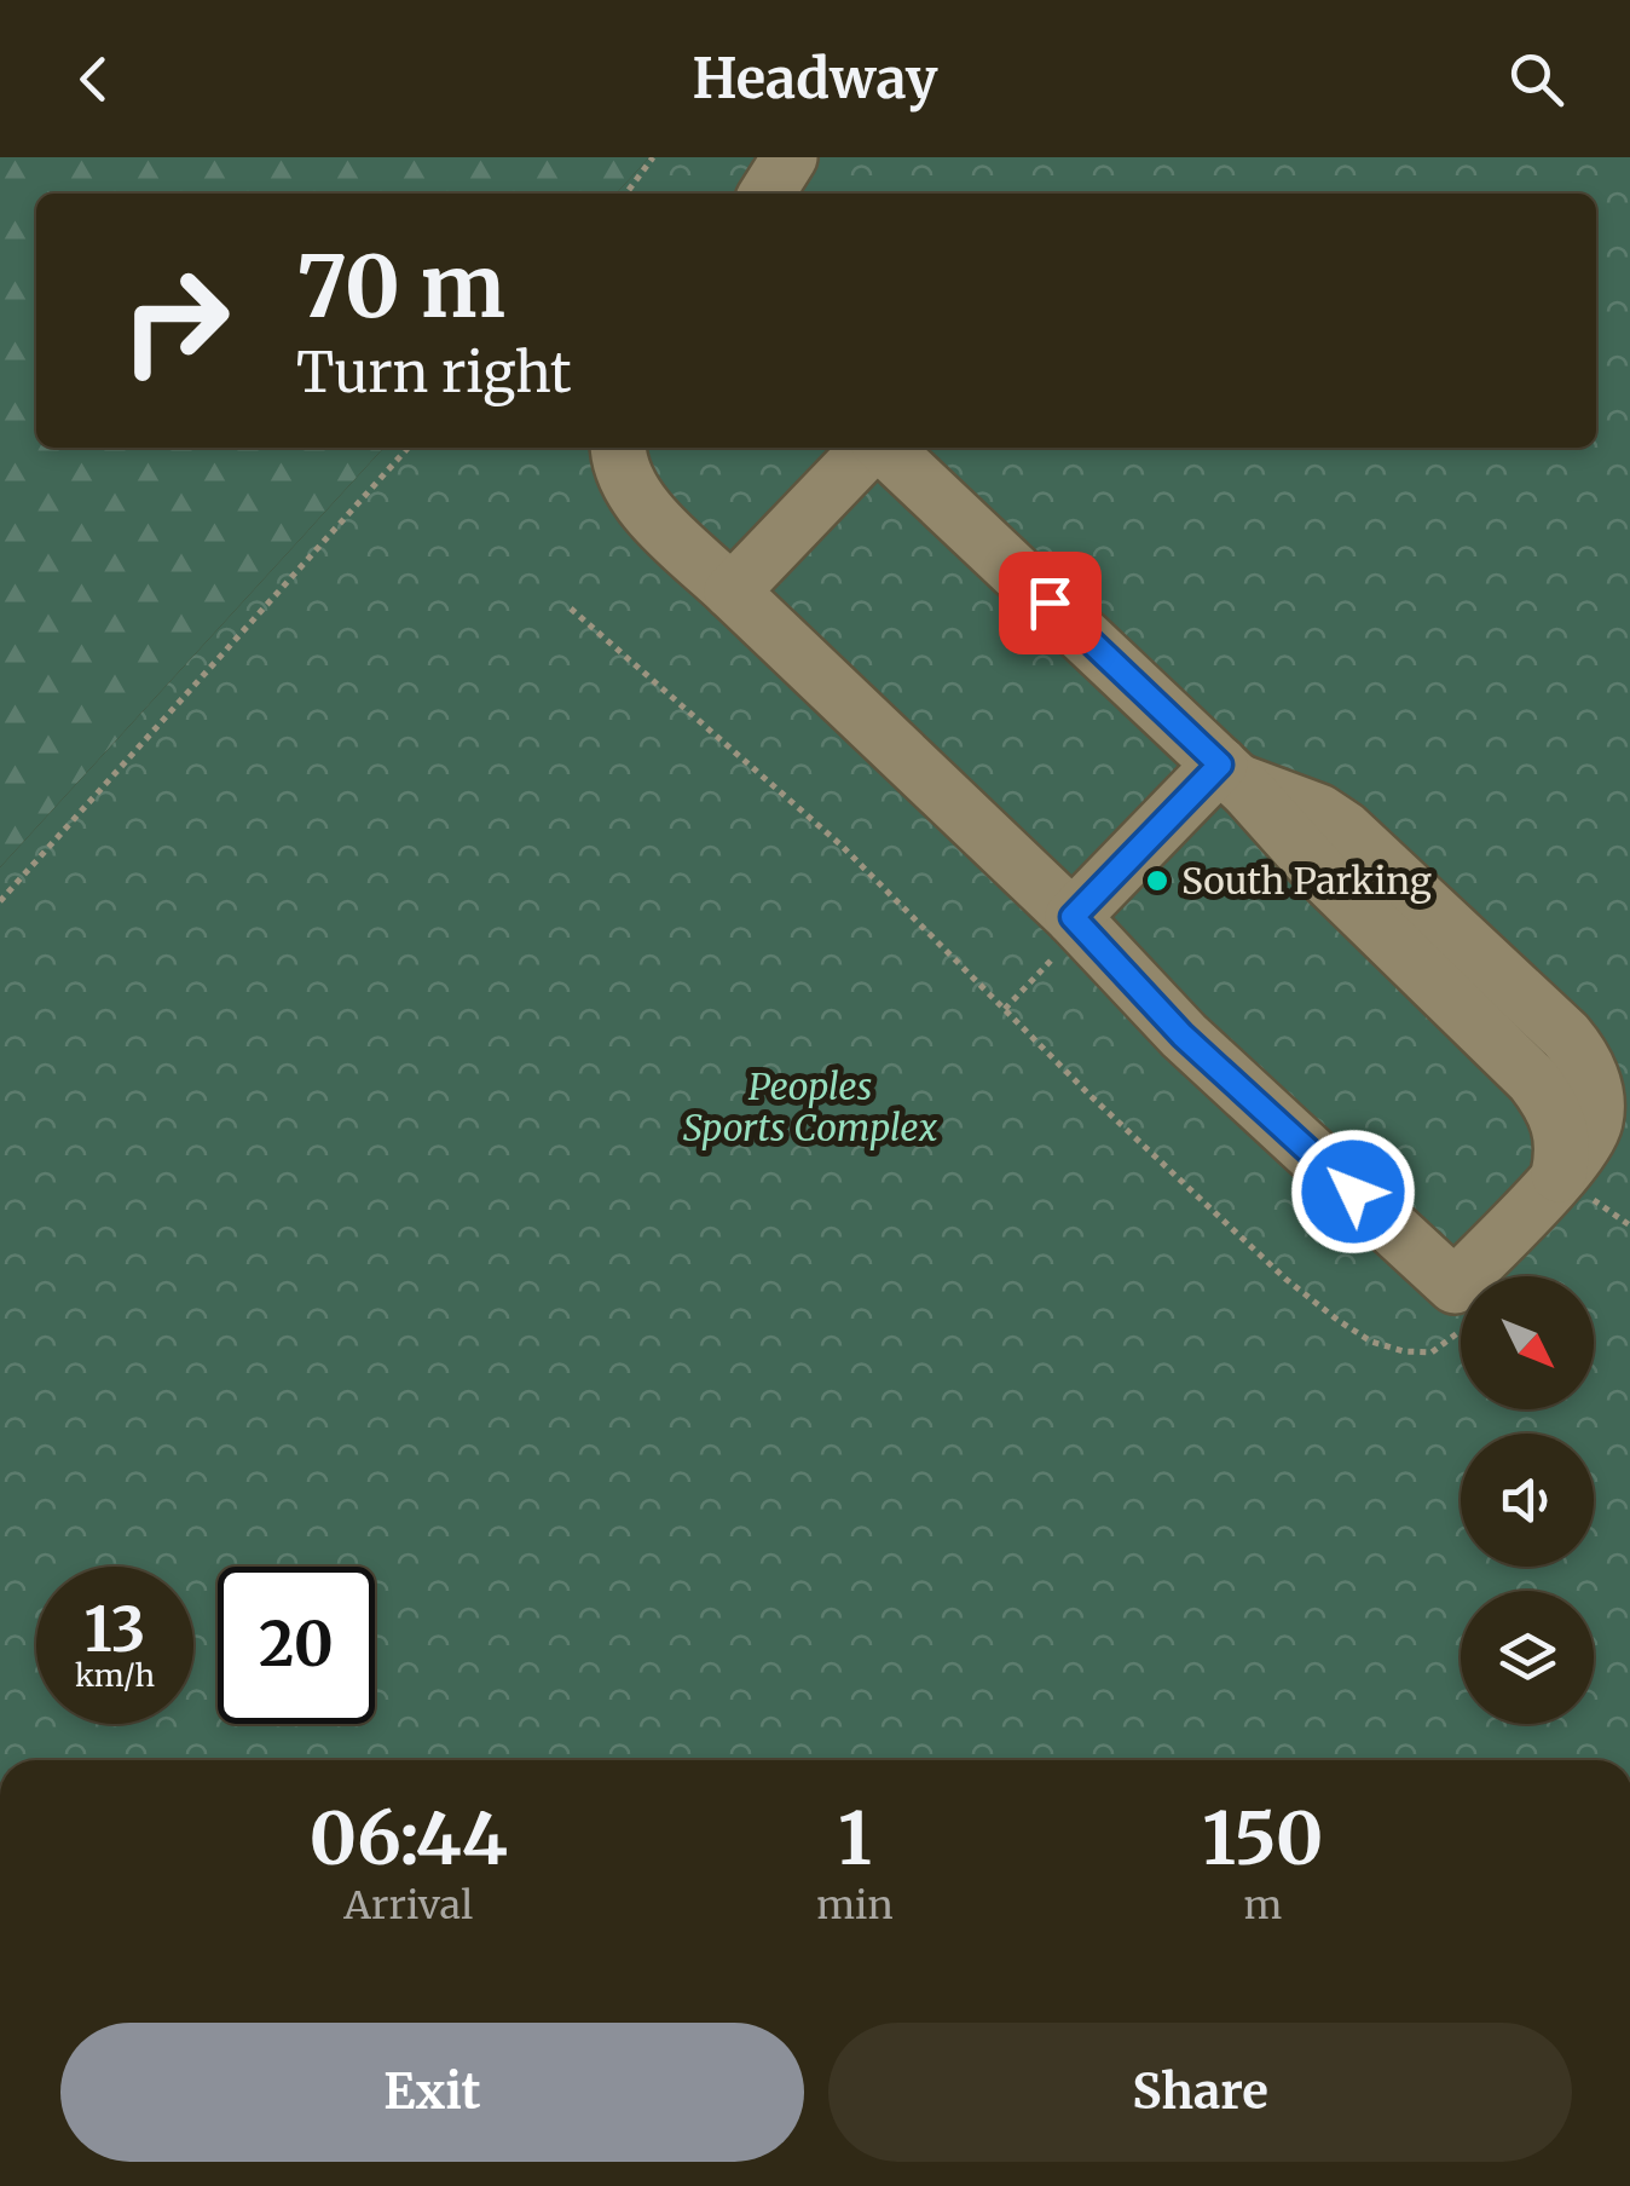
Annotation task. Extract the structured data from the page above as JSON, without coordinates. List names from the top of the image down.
{
  "parks": ["Peoples Sports Complex"],
  "places": ["South Parking"],
  "north": "bottom right",
  "page": {
    "header": "Headway",
    "turn": ["70 m", "Turn right"],
    "speed": "13 km/h",
    "limit": "20",
    "eta": [
      "06:44",
      "Arrival",
      "1",
      "min",
      "150",
      "m"
    ],
    "buttons": ["Exit", "Share"]
  }
}
